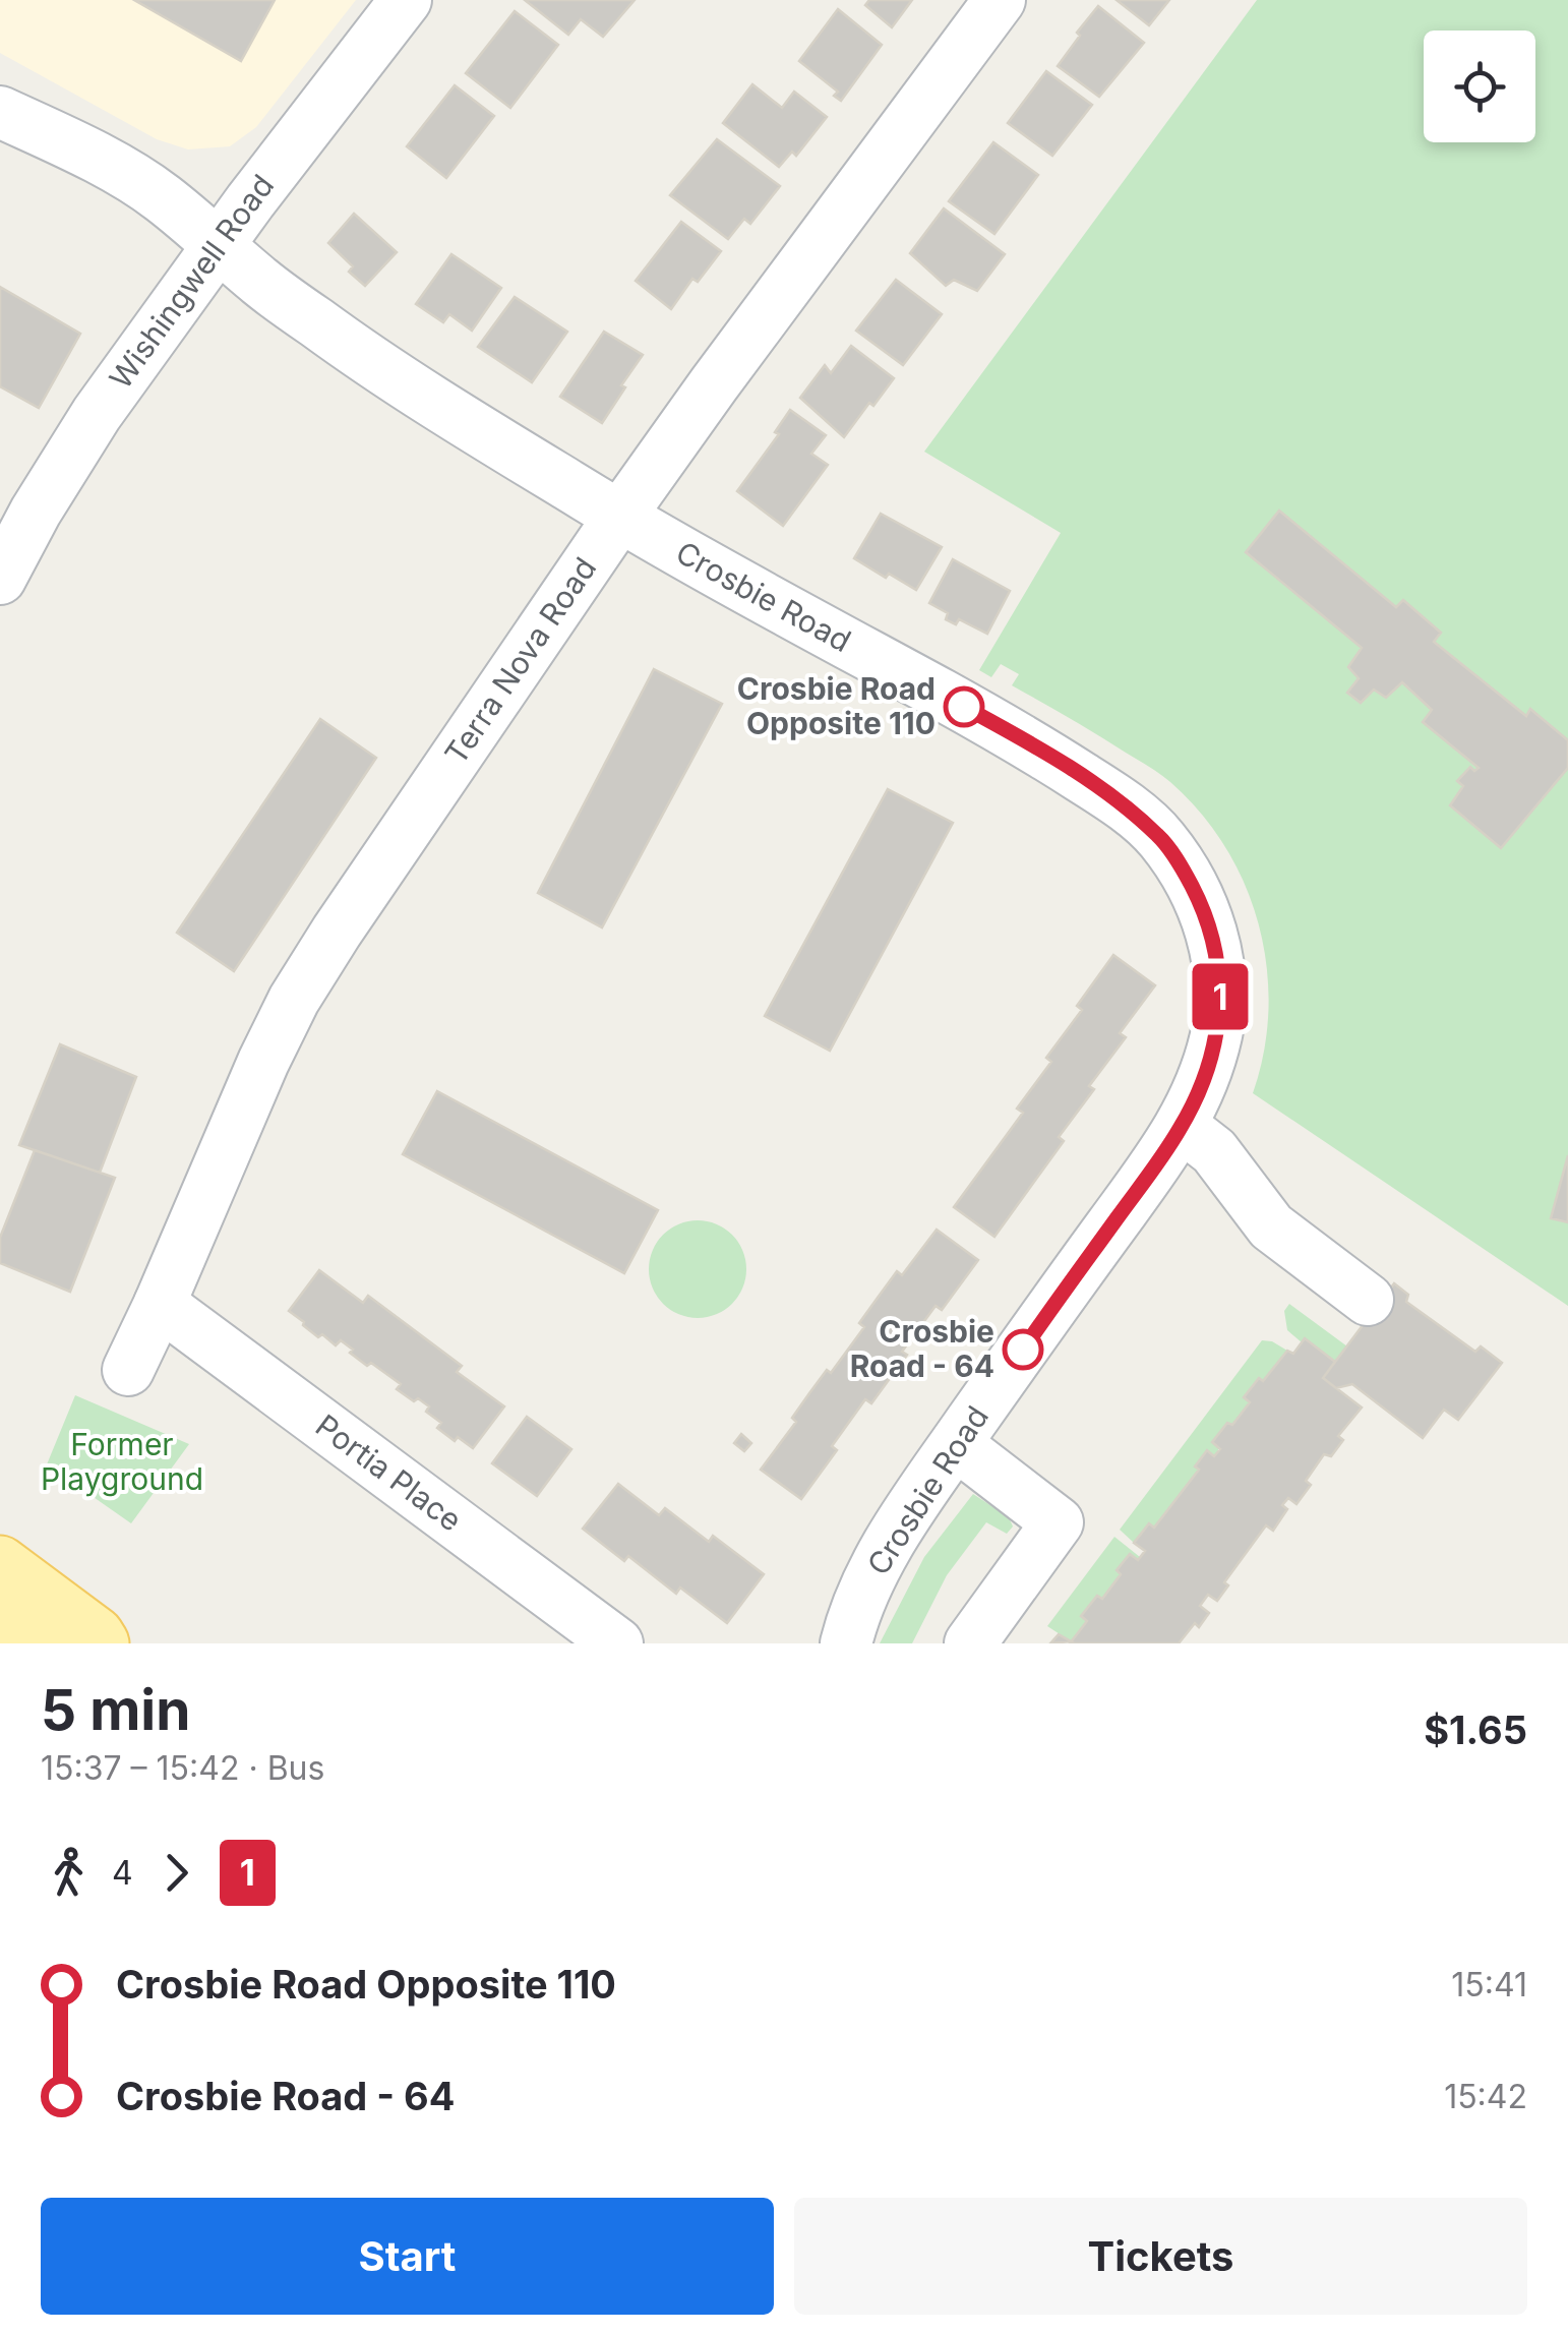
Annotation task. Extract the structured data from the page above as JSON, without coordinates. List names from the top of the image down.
{
  "streets": {
    "street": [
      "Wishingwell Road",
      "Crosbie Road",
      "Terra Nova Road",
      "Portia Place"
    ]
  },
  "crossings": [
    ["Wishingwell Road", "Crosbie Road"],
    ["Crosbie Road", "Terra Nova Road"],
    ["Terra Nova Road", "Portia Place"]
  ],
  "parks": ["Former Playground"],
  "places": ["Crosbie Road Opposite 110", "Crosbie Road - 64"],
  "lines": ["bus line 1"],
  "page": {
    "on_map": "1",
    "heading": ["5 min", "15:37 – 15:42 · Bus", "$1.65"],
    "legs": ["4", "1"],
    "list": [
      {
        "name": "Crosbie Road Opposite 110",
        "value": "15:41"
      },
      {
        "name": "Crosbie Road - 64",
        "value": "15:42"
      }
    ],
    "buttons": ["Start", "Tickets"]
  }
}
